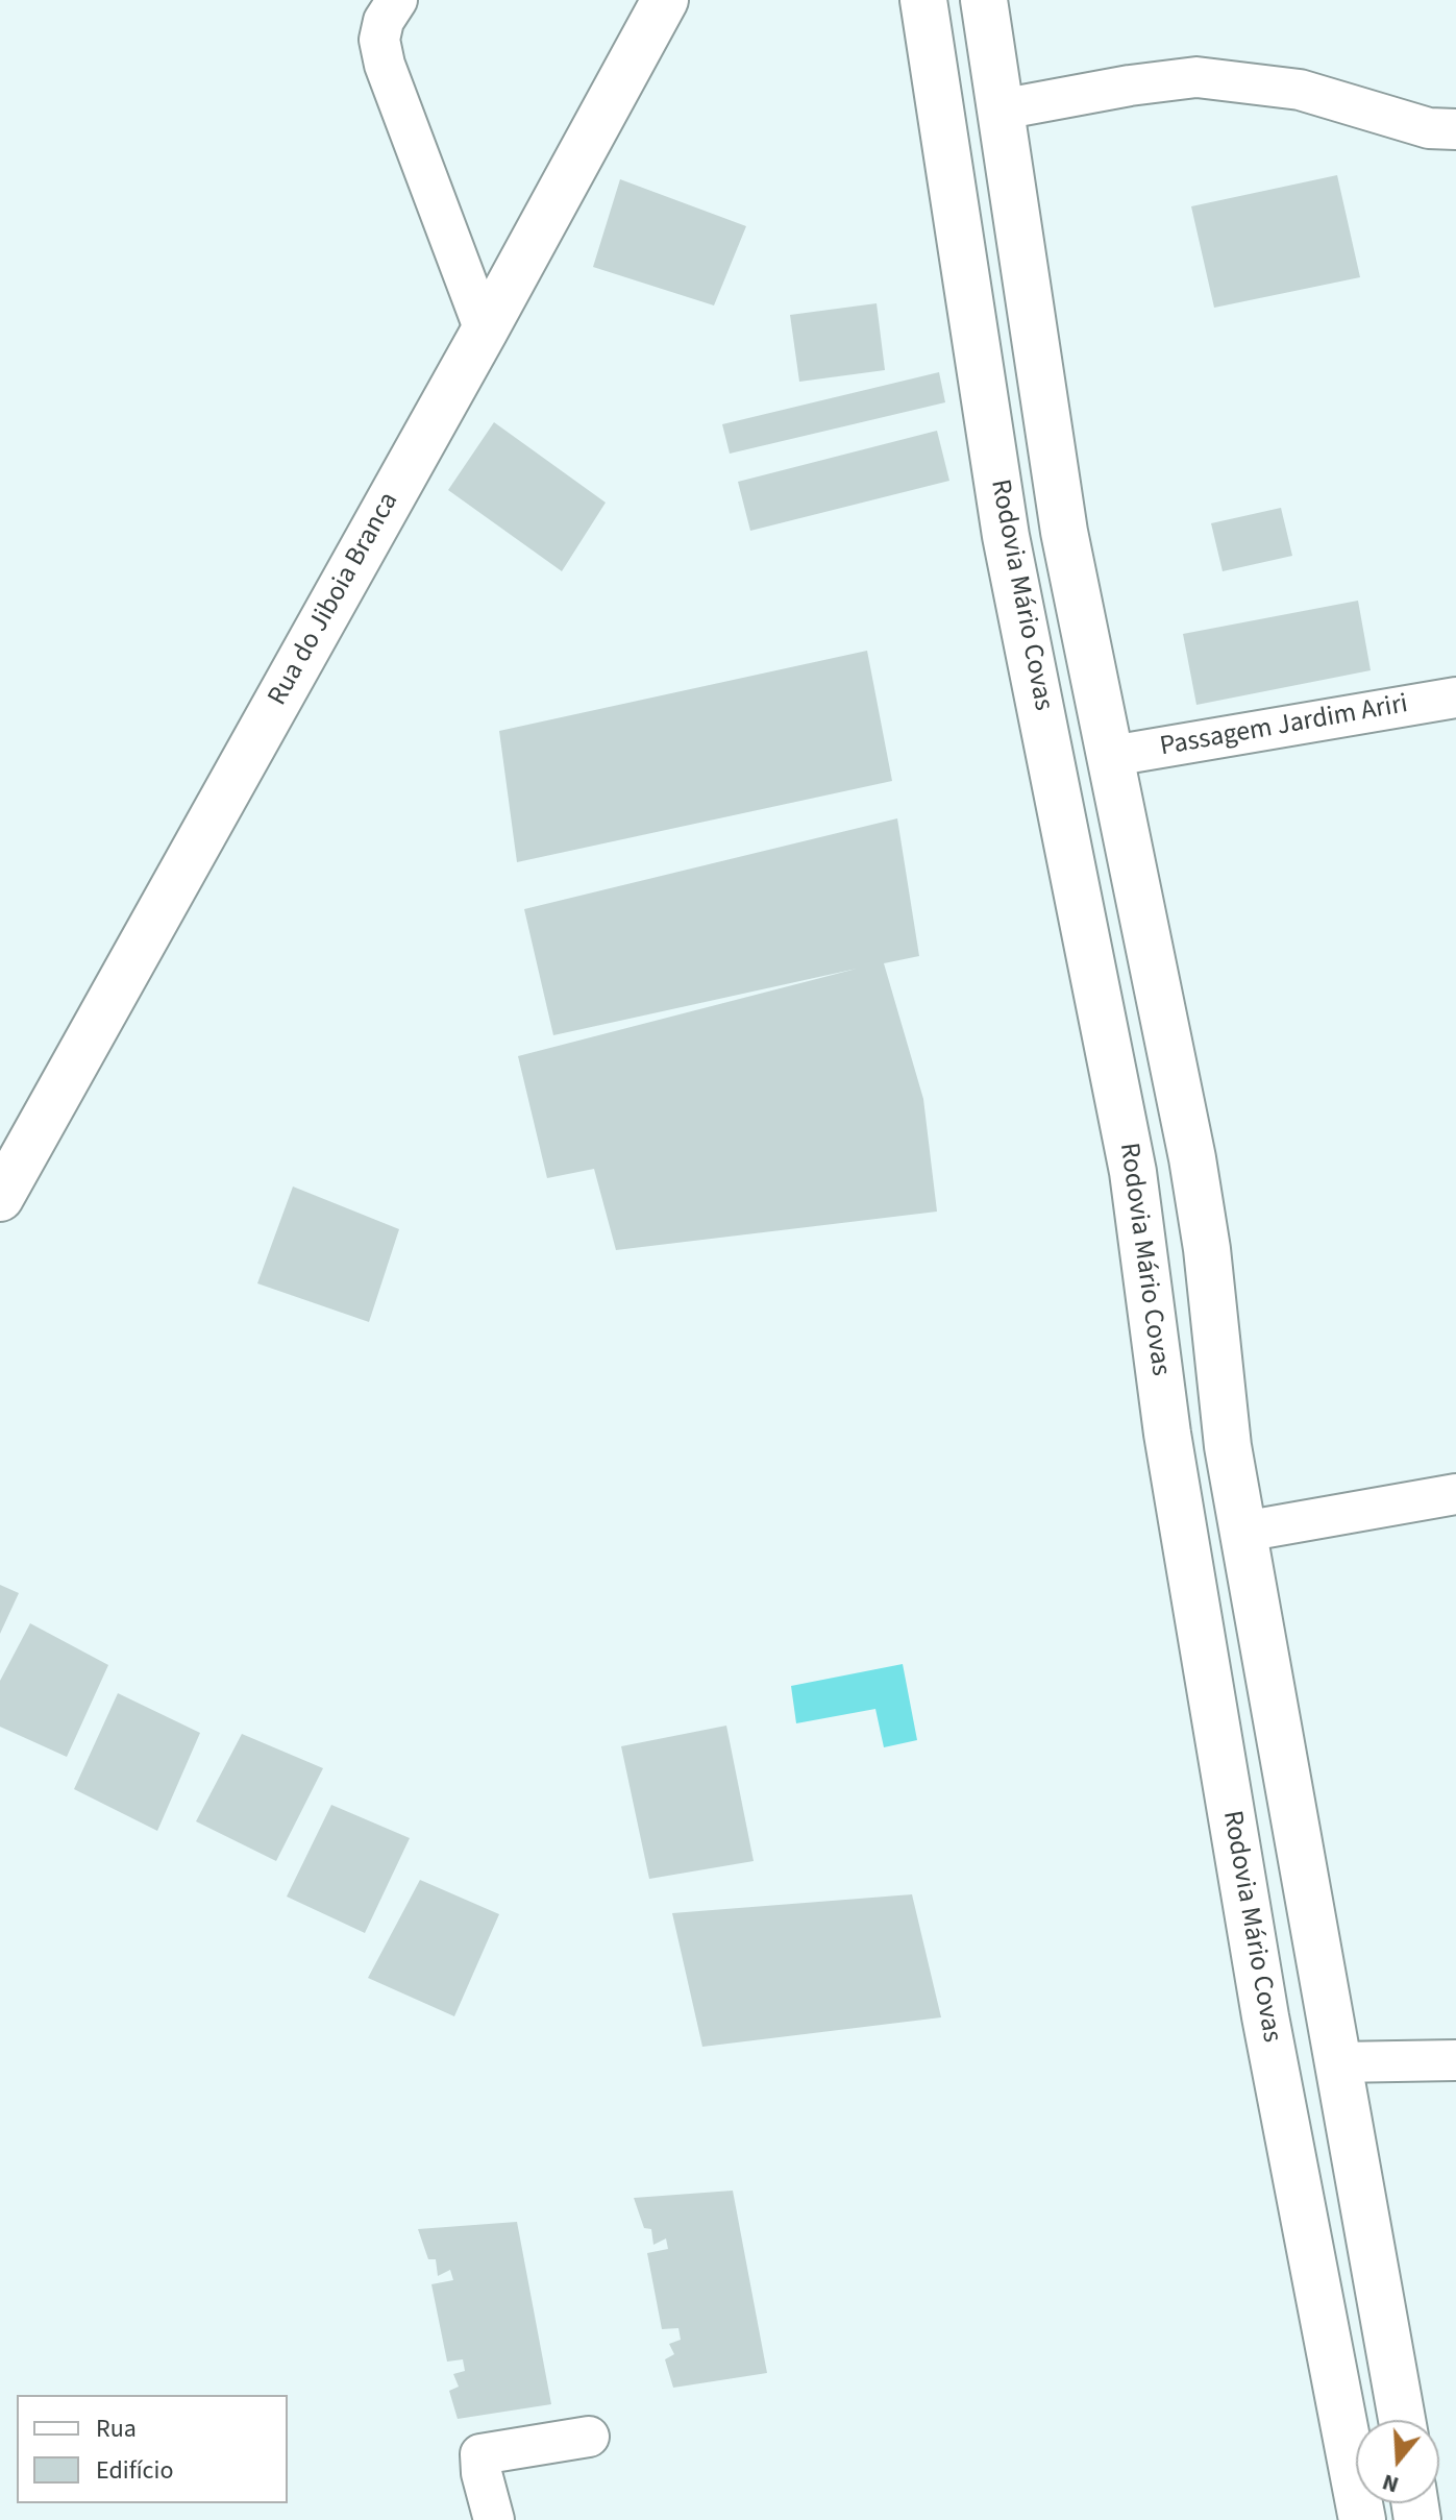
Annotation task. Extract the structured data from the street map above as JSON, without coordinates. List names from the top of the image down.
{
  "streets": {
    "main road": ["Rodovia Mário Covas", "Rua do Jiboia Branca"],
    "street": ["Passagem Jardim Ariri"]
  },
  "crossings": [
    ["Rodovia Mário Covas", "Passagem Jardim Ariri"]
  ],
  "legend": ["Rua", "Edifício"],
  "north": "bottom"
}
